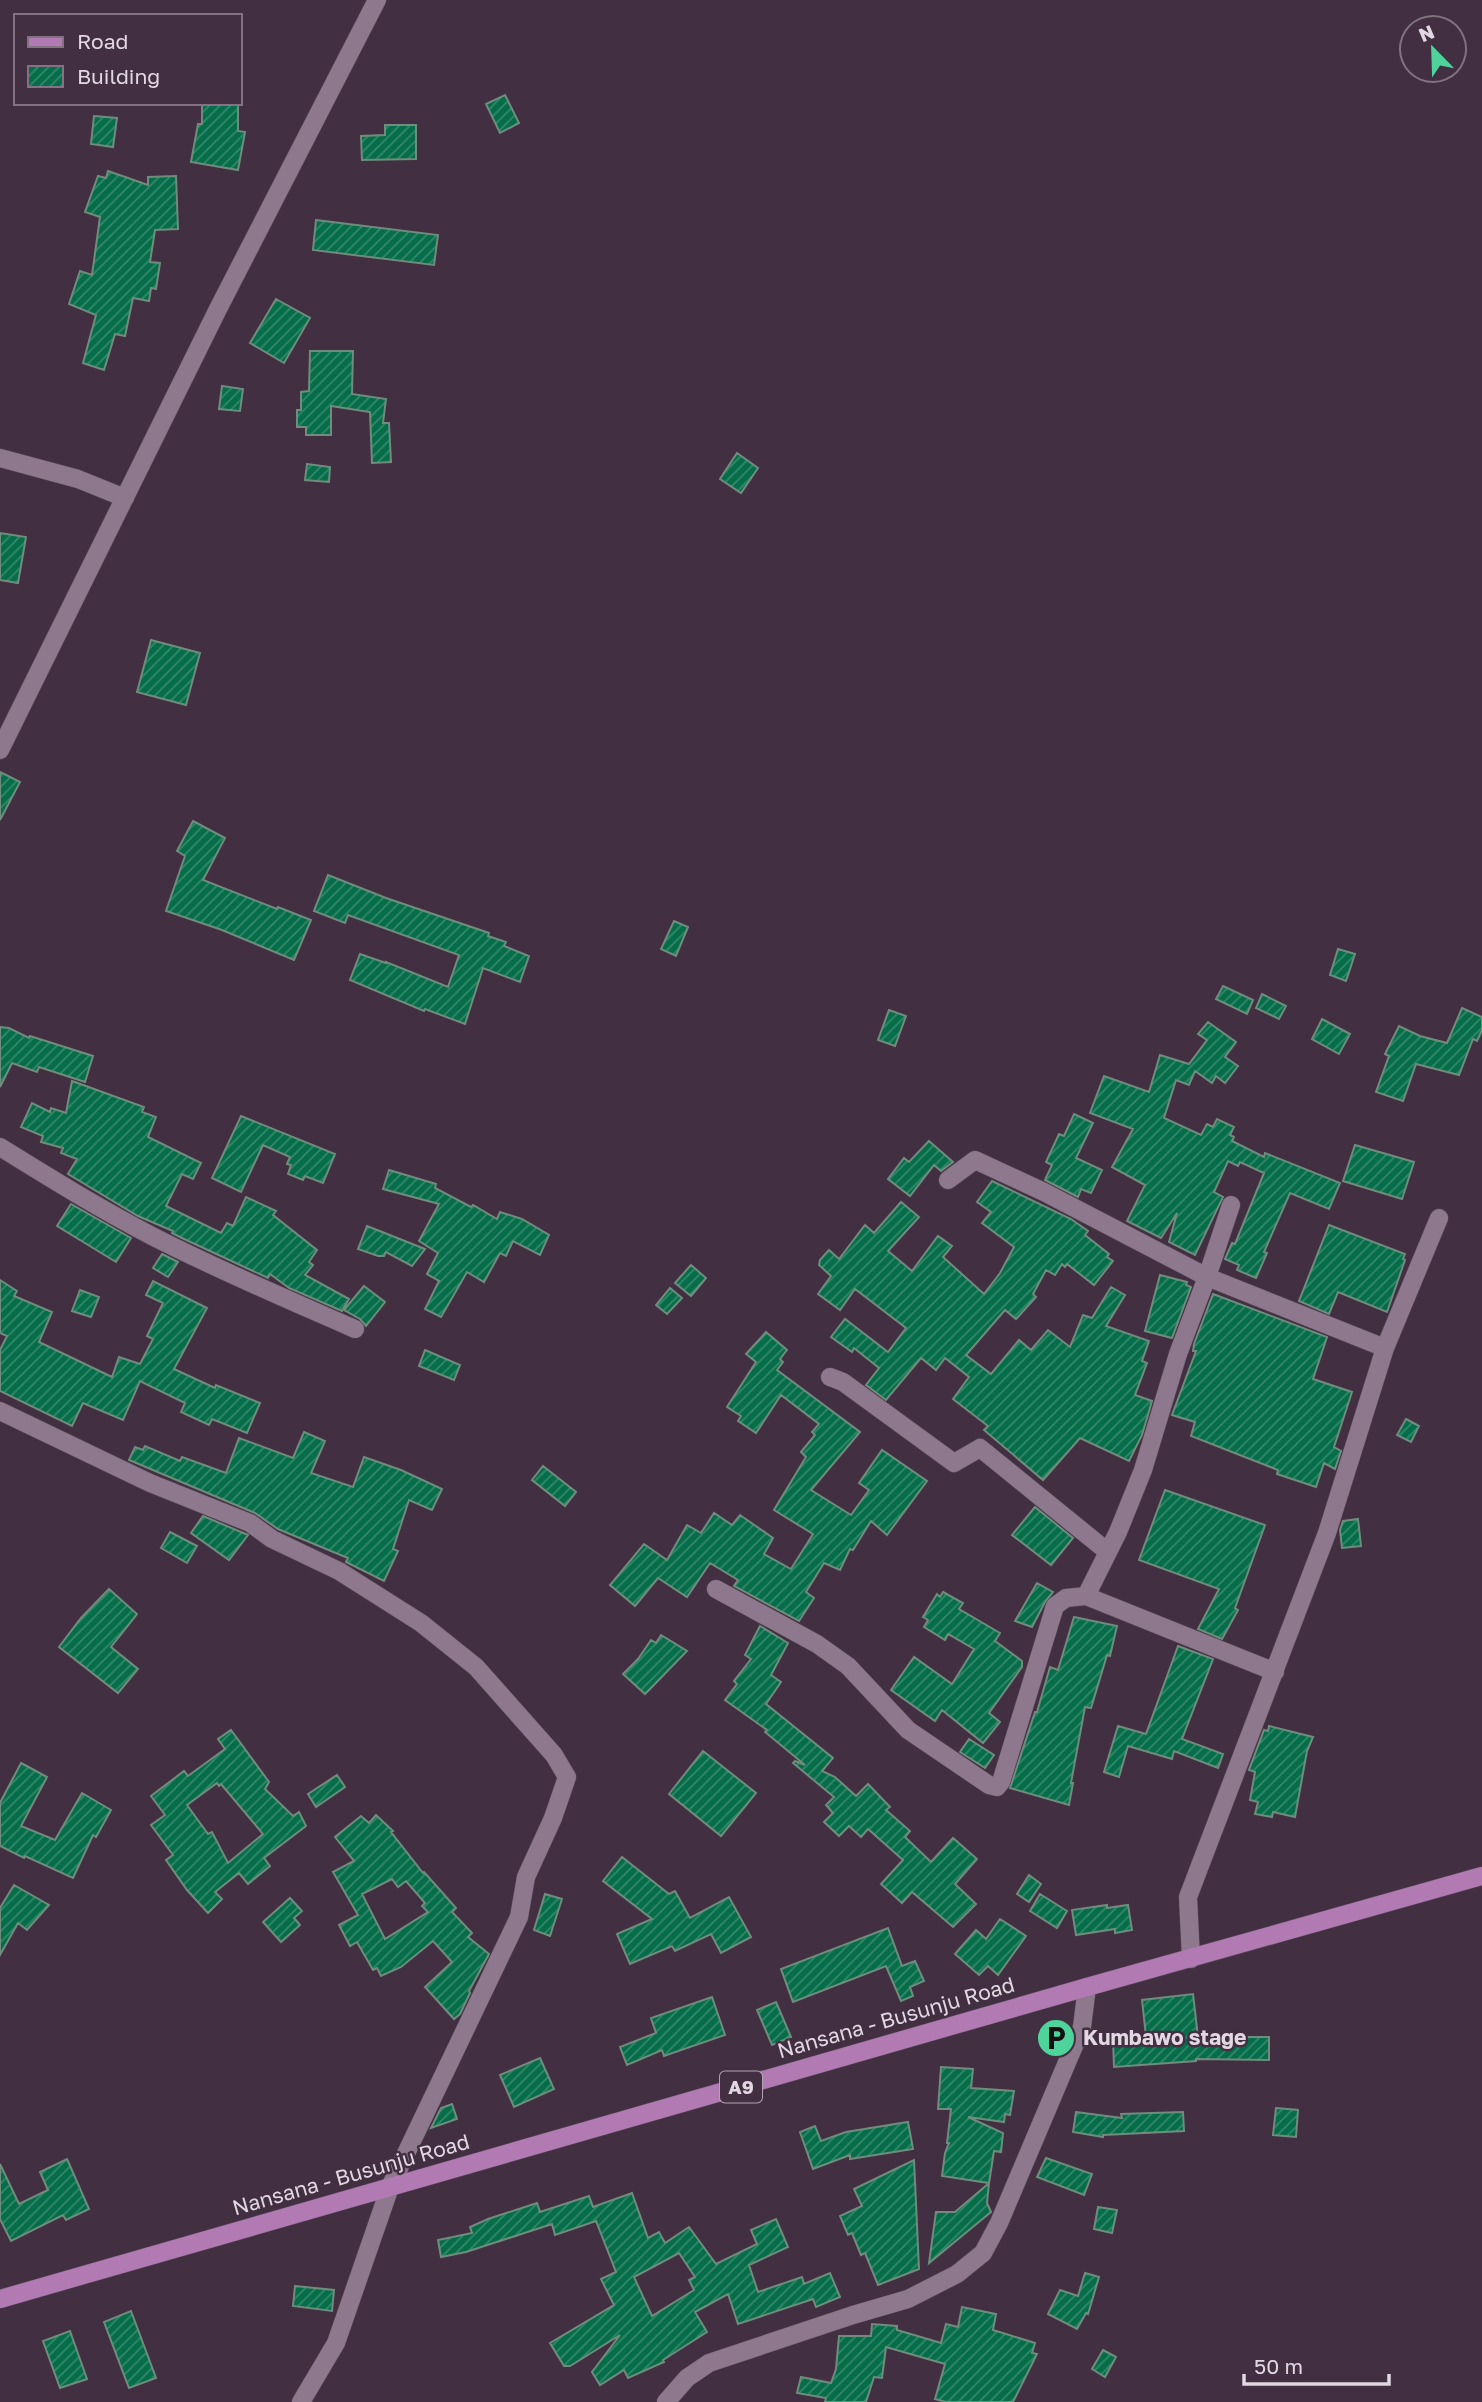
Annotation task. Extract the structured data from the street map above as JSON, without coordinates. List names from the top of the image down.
{
  "streets": {
    "main road": ["Nansana - Busunju Road", "A9"]
  },
  "places": {
    "parking": ["Kumbawo stage"]
  },
  "legend": ["Road", "Building"],
  "scale_bar": "50 m",
  "north": "top left"
}
